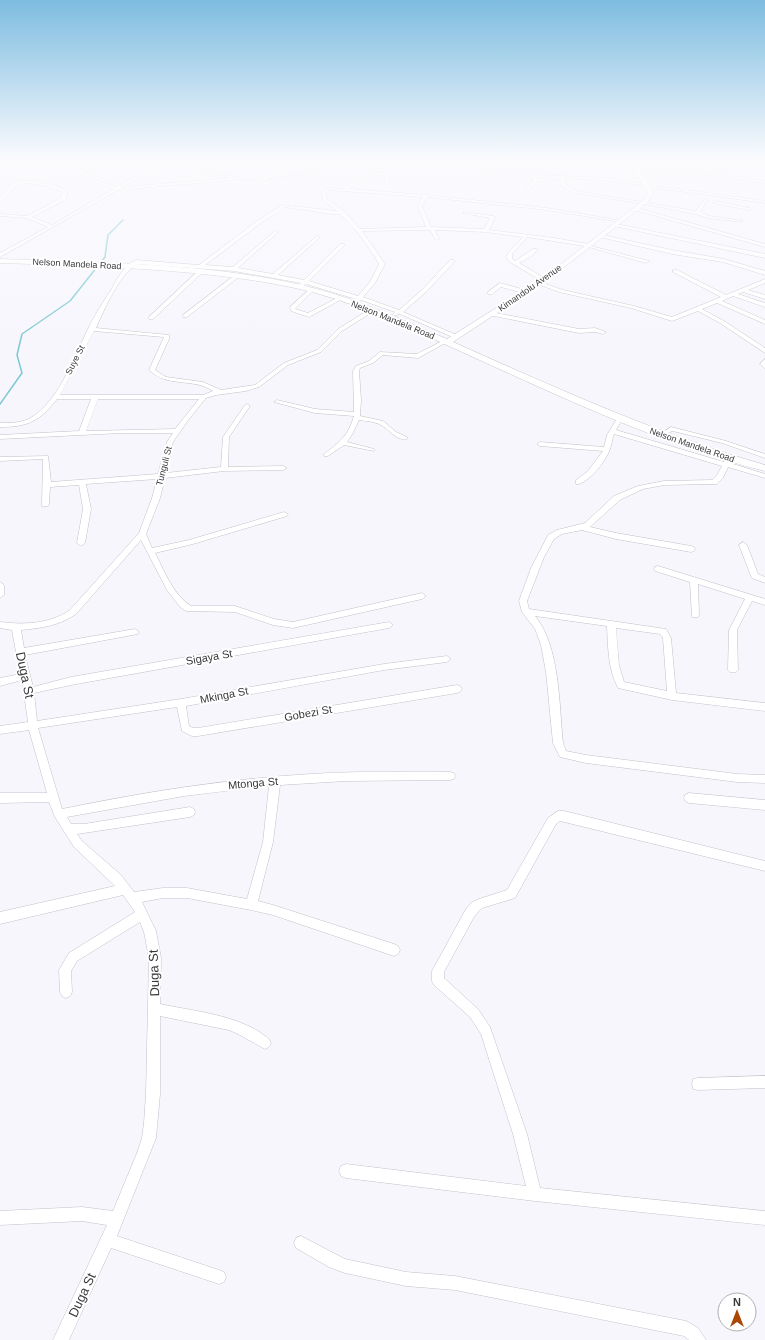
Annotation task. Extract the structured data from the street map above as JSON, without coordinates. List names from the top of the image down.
{
  "streets": {
    "main road": ["Nelson Mandela Road", "Kimandolu Avenue"],
    "street": [
      "Suye St",
      "Tunguli St",
      "Sigaya St",
      "Duga St",
      "Mkinga St",
      "Gobezi St",
      "Mtonga St"
    ]
  },
  "crossings": [
    ["Nelson Mandela Road", "Kimandolu Avenue"],
    ["Nelson Mandela Road", "Suye St"],
    ["Tunguli St", "Duga St"],
    ["Sigaya St", "Duga St"],
    ["Duga St", "Mkinga St"],
    ["Duga St", "Mtonga St"],
    ["Mkinga St", "Gobezi St"]
  ],
  "north": "top"
}
